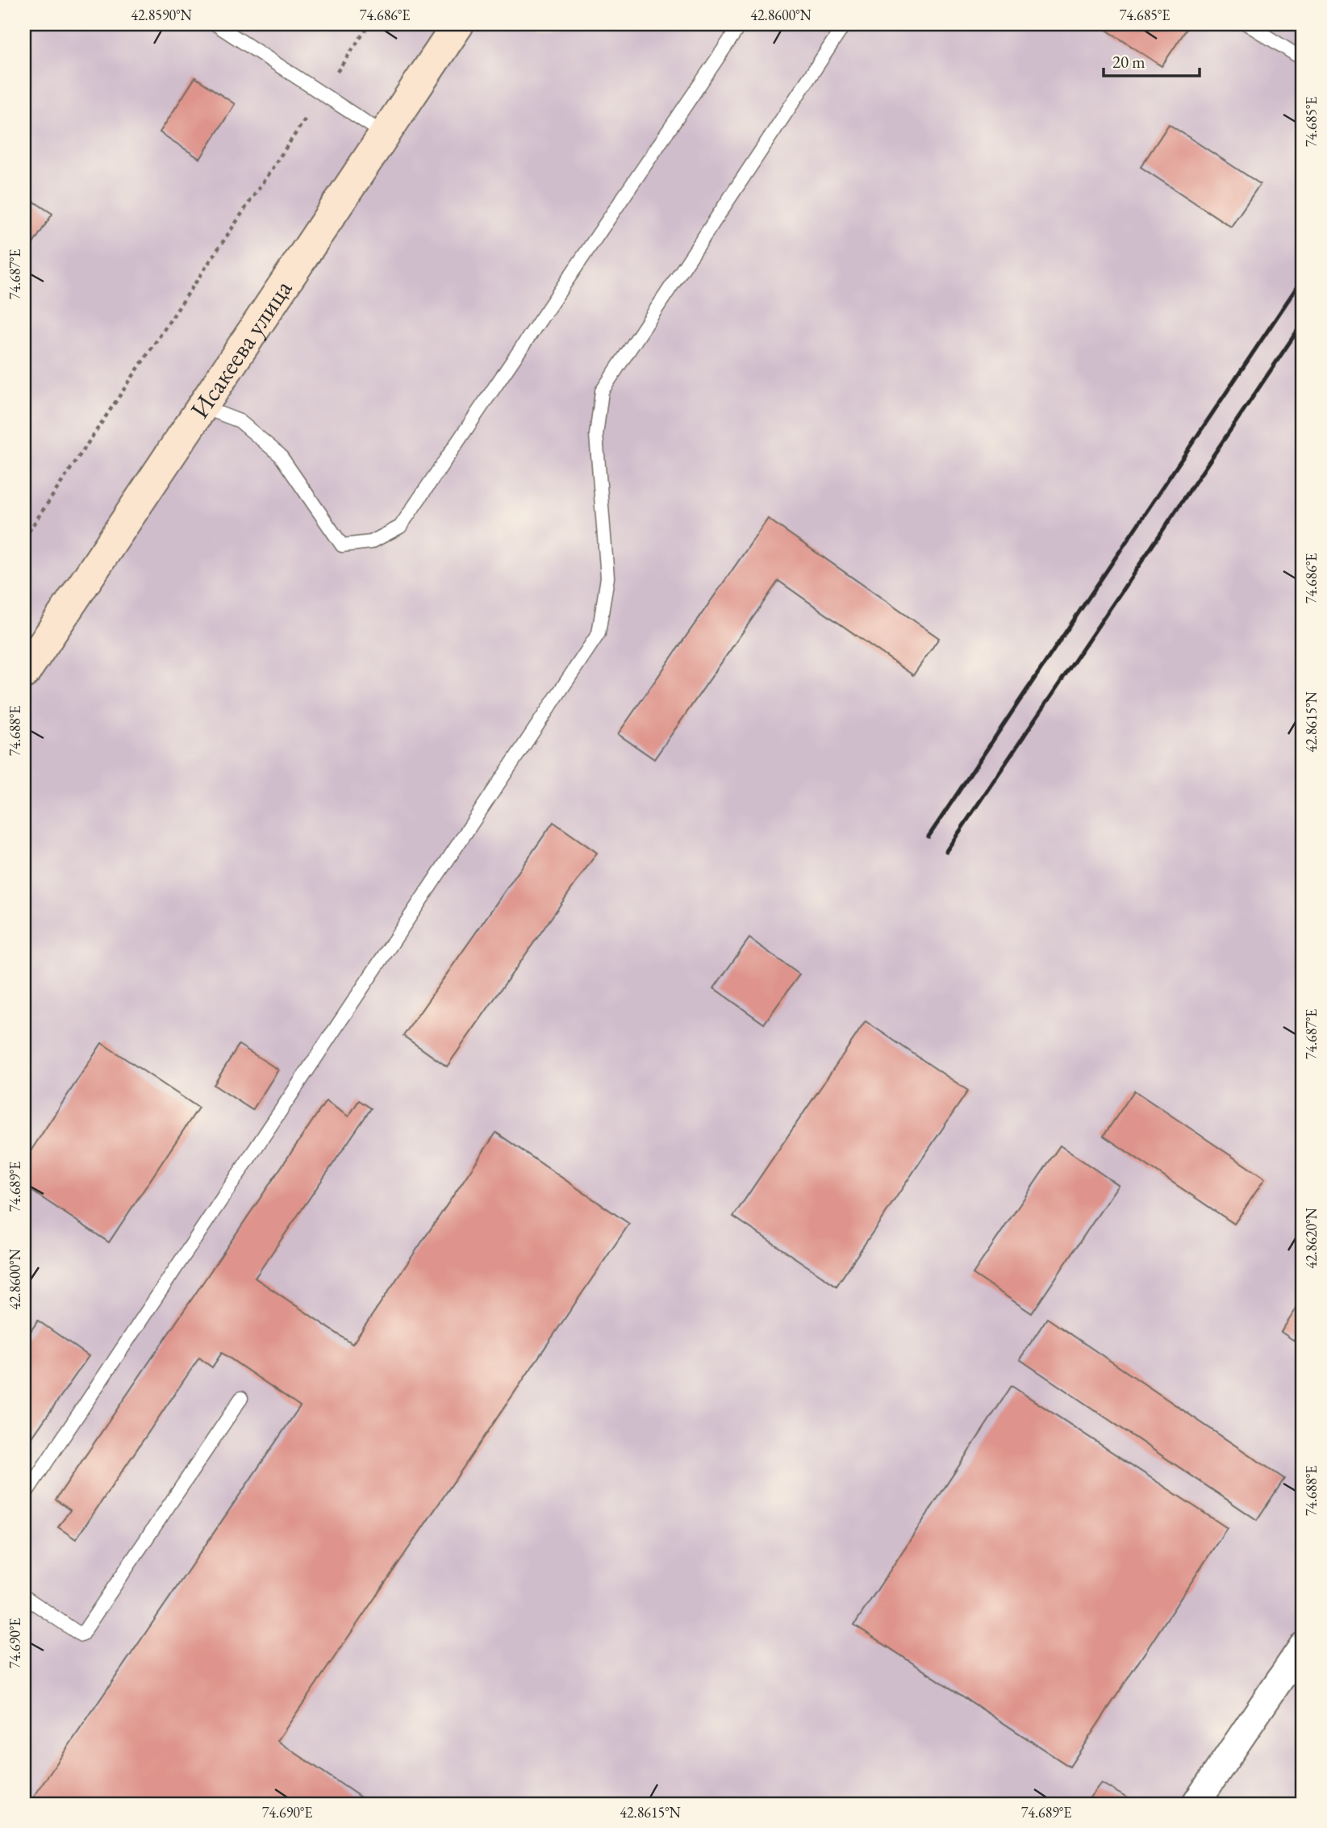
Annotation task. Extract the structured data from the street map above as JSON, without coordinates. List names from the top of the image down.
{
  "streets": {
    "street": ["Исакеева улица"]
  },
  "scale_bar": "20 m",
  "coordinates": [
    "42.8590°N",
    "74.686°E",
    "42.8600°N",
    "74.685°E",
    "74.687°E",
    "42.8615°N",
    "74.688°E",
    "74.689°E",
    "42.8620°N",
    "74.690°E"
  ]
}
